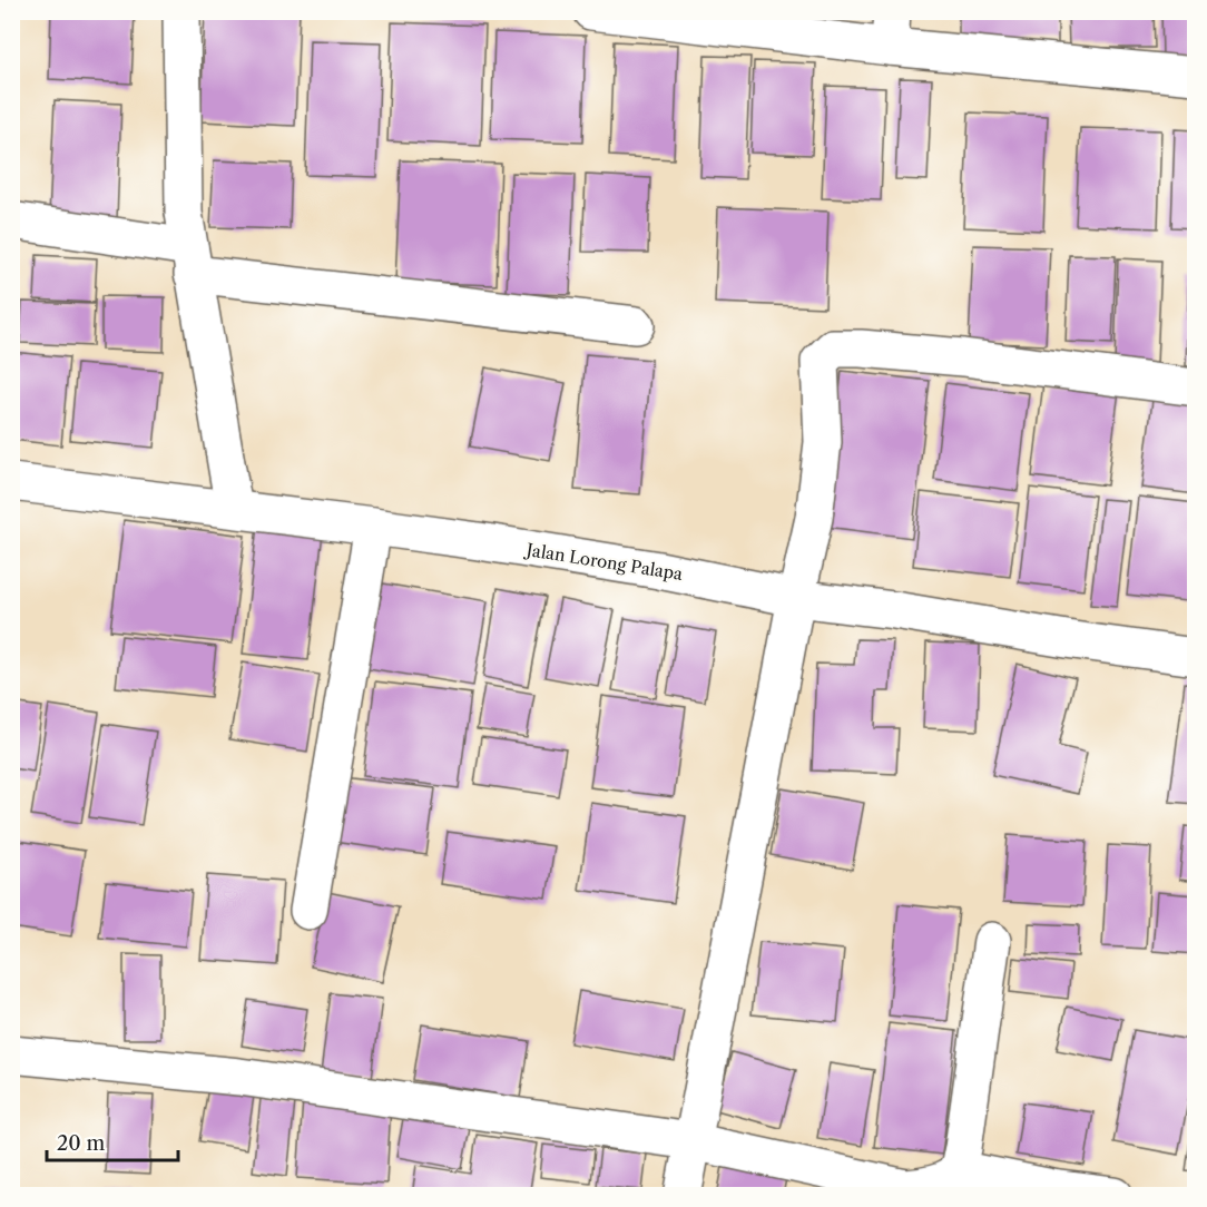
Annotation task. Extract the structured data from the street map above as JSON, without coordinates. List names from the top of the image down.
{
  "streets": {
    "street": ["Jalan Lorong Palapa"]
  },
  "scale_bar": "20 m"
}
